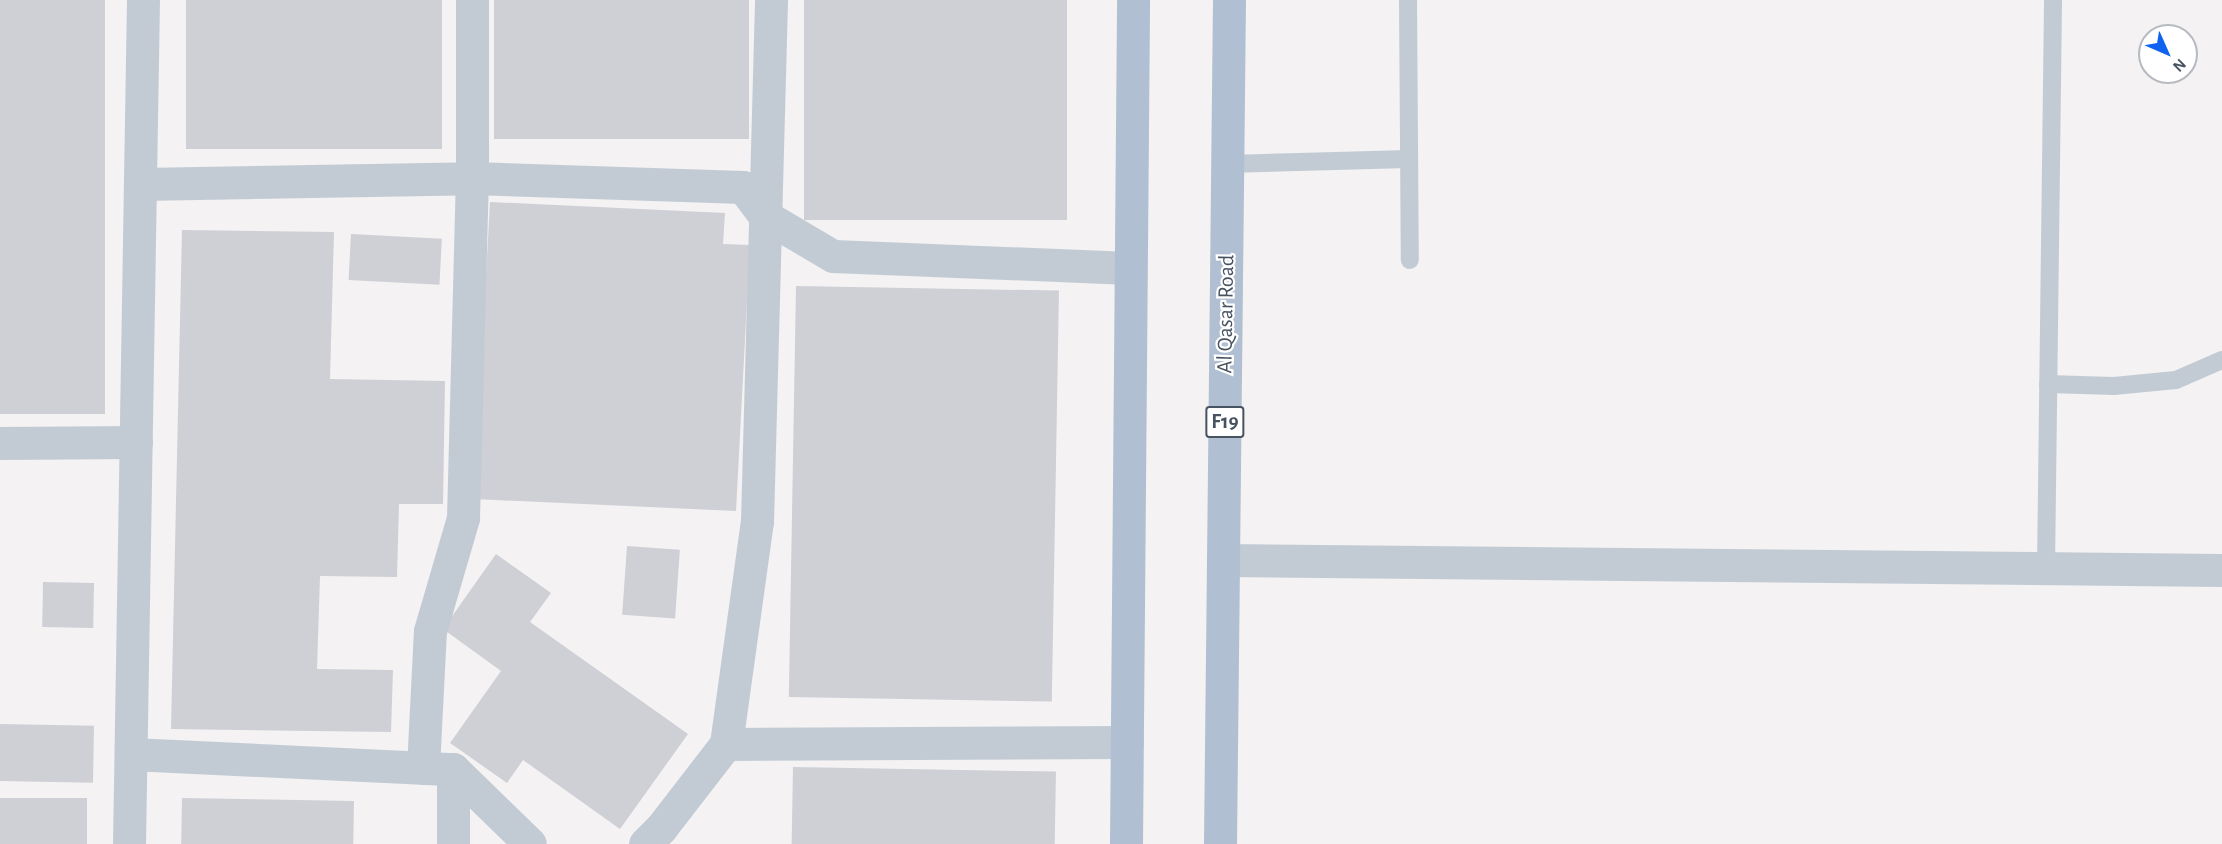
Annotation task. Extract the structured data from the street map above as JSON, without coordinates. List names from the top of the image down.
{
  "streets": {
    "main road": ["Al Qasar Road", "F19"]
  },
  "north": "bottom right"
}
